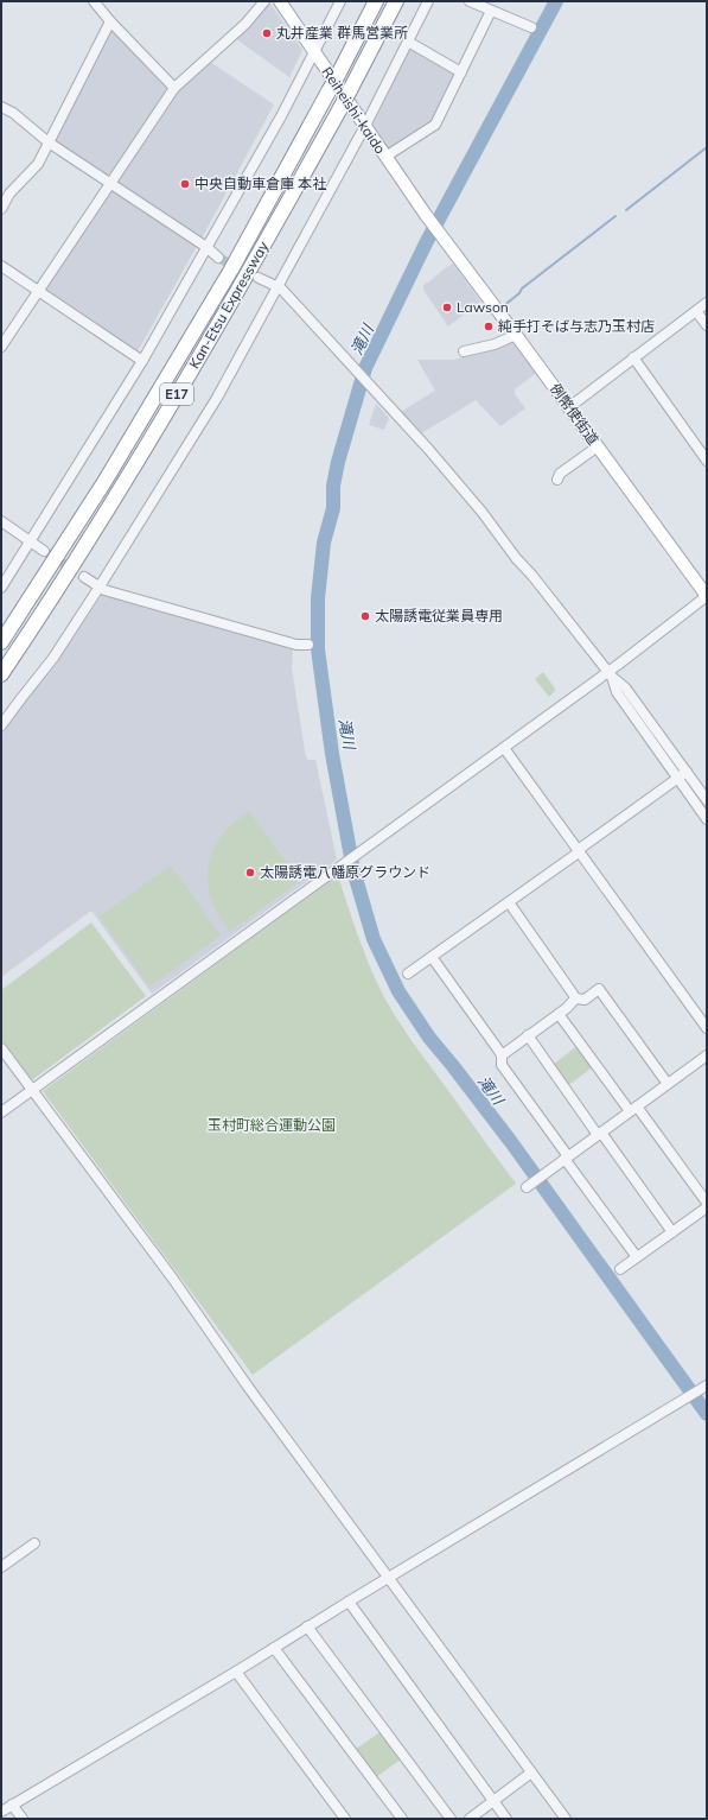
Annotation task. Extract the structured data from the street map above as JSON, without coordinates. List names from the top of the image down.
{
  "streets": {
    "highway": ["Kan-Etsu Expressway", "E17"],
    "main road": ["Reiheishi-kaido", "例幣使街道"]
  },
  "crossings": [
    ["Reiheishi-kaido", "例幣使街道"]
  ],
  "water": ["滝川"],
  "parks": ["玉村町総合運動公園"],
  "places": [
    "丸井産業 群馬営業所",
    "中央自動車倉庫 本社",
    "Lawson",
    "純手打そば与志乃玉村店",
    "太陽誘電従業員専用",
    "太陽誘電八幡原グラウンド"
  ]
}
